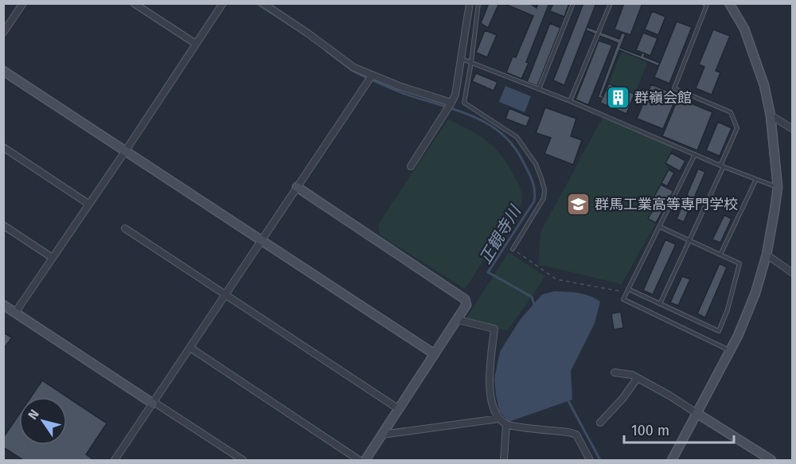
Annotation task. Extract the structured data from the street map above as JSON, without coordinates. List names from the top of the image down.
{
  "water": ["正観寺川"],
  "places": {
    "building": ["群嶺会館"],
    "school or university": ["群馬工業高等専門学校"]
  },
  "scale_bar": "100 m",
  "north": "top left"
}
